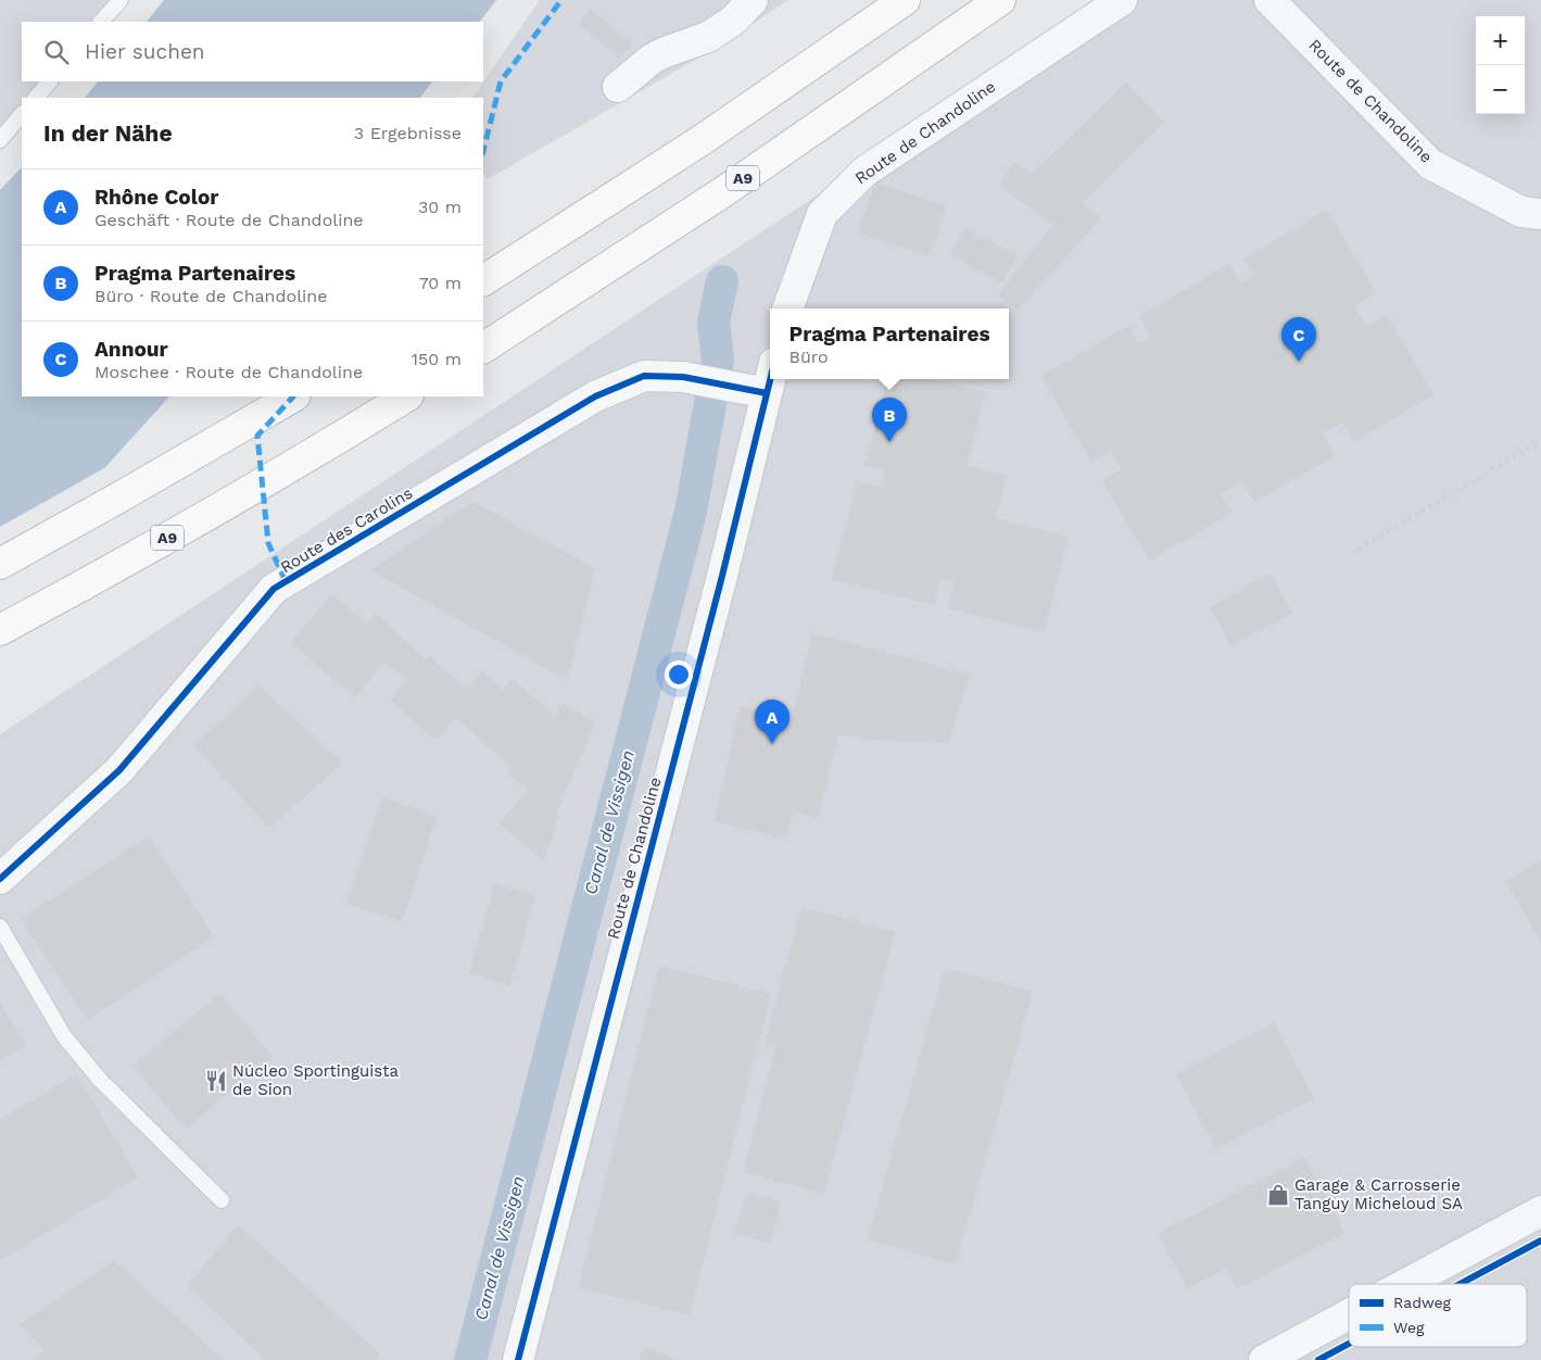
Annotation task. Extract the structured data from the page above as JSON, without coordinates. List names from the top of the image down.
{
  "streets": {
    "highway": ["A9"],
    "street": ["Route de Chandoline", "Route des Carolins"]
  },
  "crossings": [
    ["Route de Chandoline", "Route des Carolins"]
  ],
  "water": ["Canal de Vissigen"],
  "places": {
    "restaurant": ["Núcleo Sportinguista de Sion"],
    "shop": ["Garage & Carrosserie Tanguy Micheloud SA"]
  },
  "legend": ["Radweg", "Weg"],
  "page": {
    "map_buttons": ["+", "−"],
    "search": "Hier suchen",
    "heading": ["In der Nähe", "3 Ergebnisse"],
    "list": [
      {
        "mark": "A",
        "name": "Rhône Color",
        "note": "Geschäft · Route de Chandoline",
        "value": "30 m"
      },
      {
        "mark": "B",
        "name": "Pragma Partenaires",
        "note": "Büro · Route de Chandoline",
        "value": "70 m"
      },
      {
        "mark": "C",
        "name": "Annour",
        "note": "Moschee · Route de Chandoline",
        "value": "150 m"
      }
    ],
    "popup": ["Pragma Partenaires", "Büro"],
    "pins": ["C", "B", "A"]
  }
}
